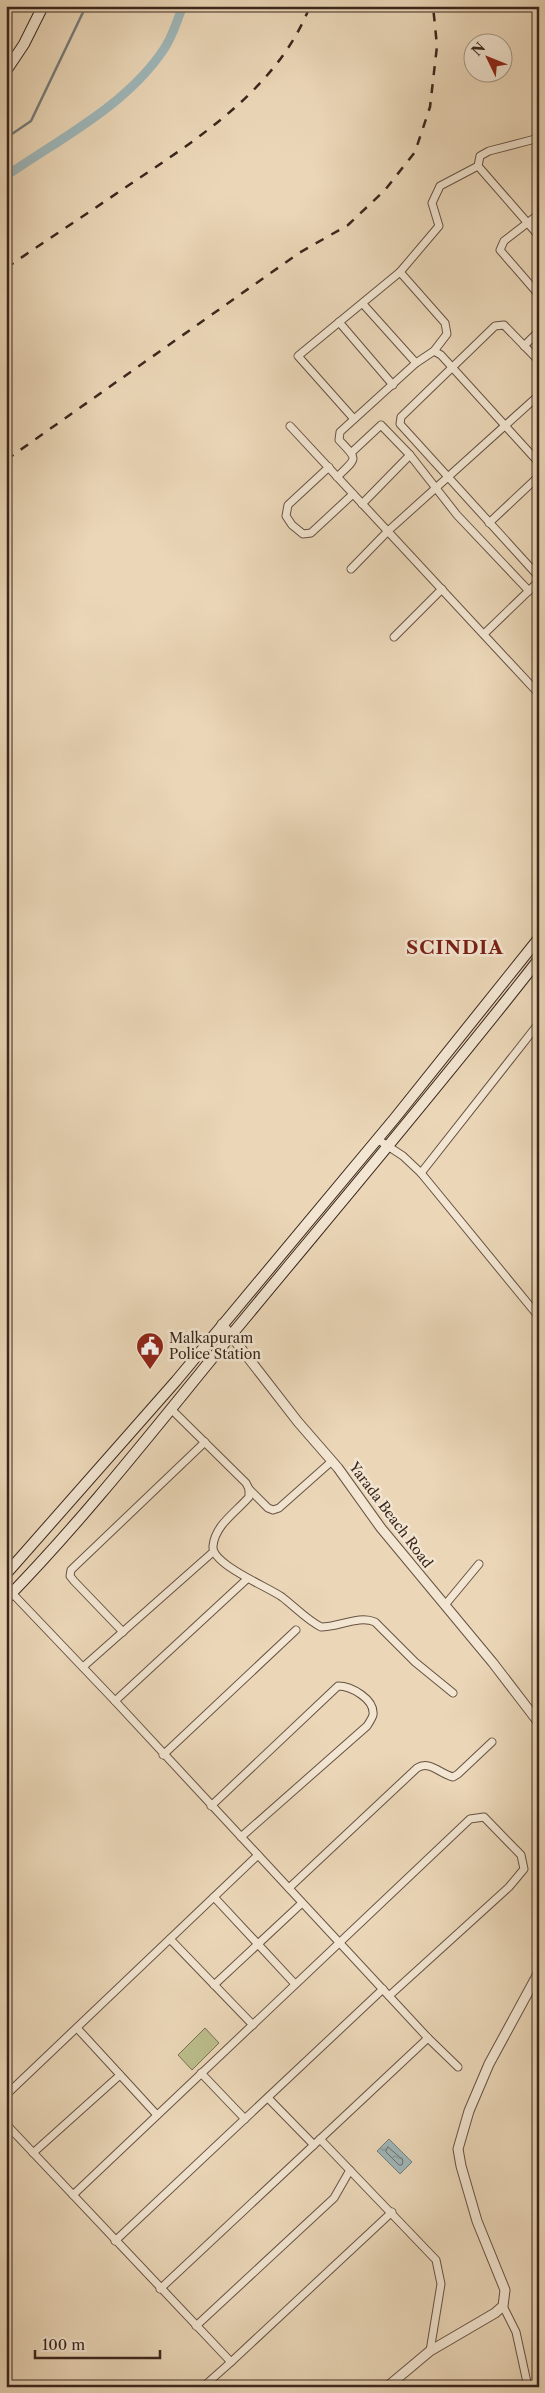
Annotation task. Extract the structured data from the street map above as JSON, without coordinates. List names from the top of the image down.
{
  "streets": {
    "street": ["Yarada Beach Road"]
  },
  "districts": ["SCINDIA"],
  "places": {
    "public building": ["Malkapuram Police Station"]
  },
  "scale_bar": "100 m",
  "north": "top left"
}
